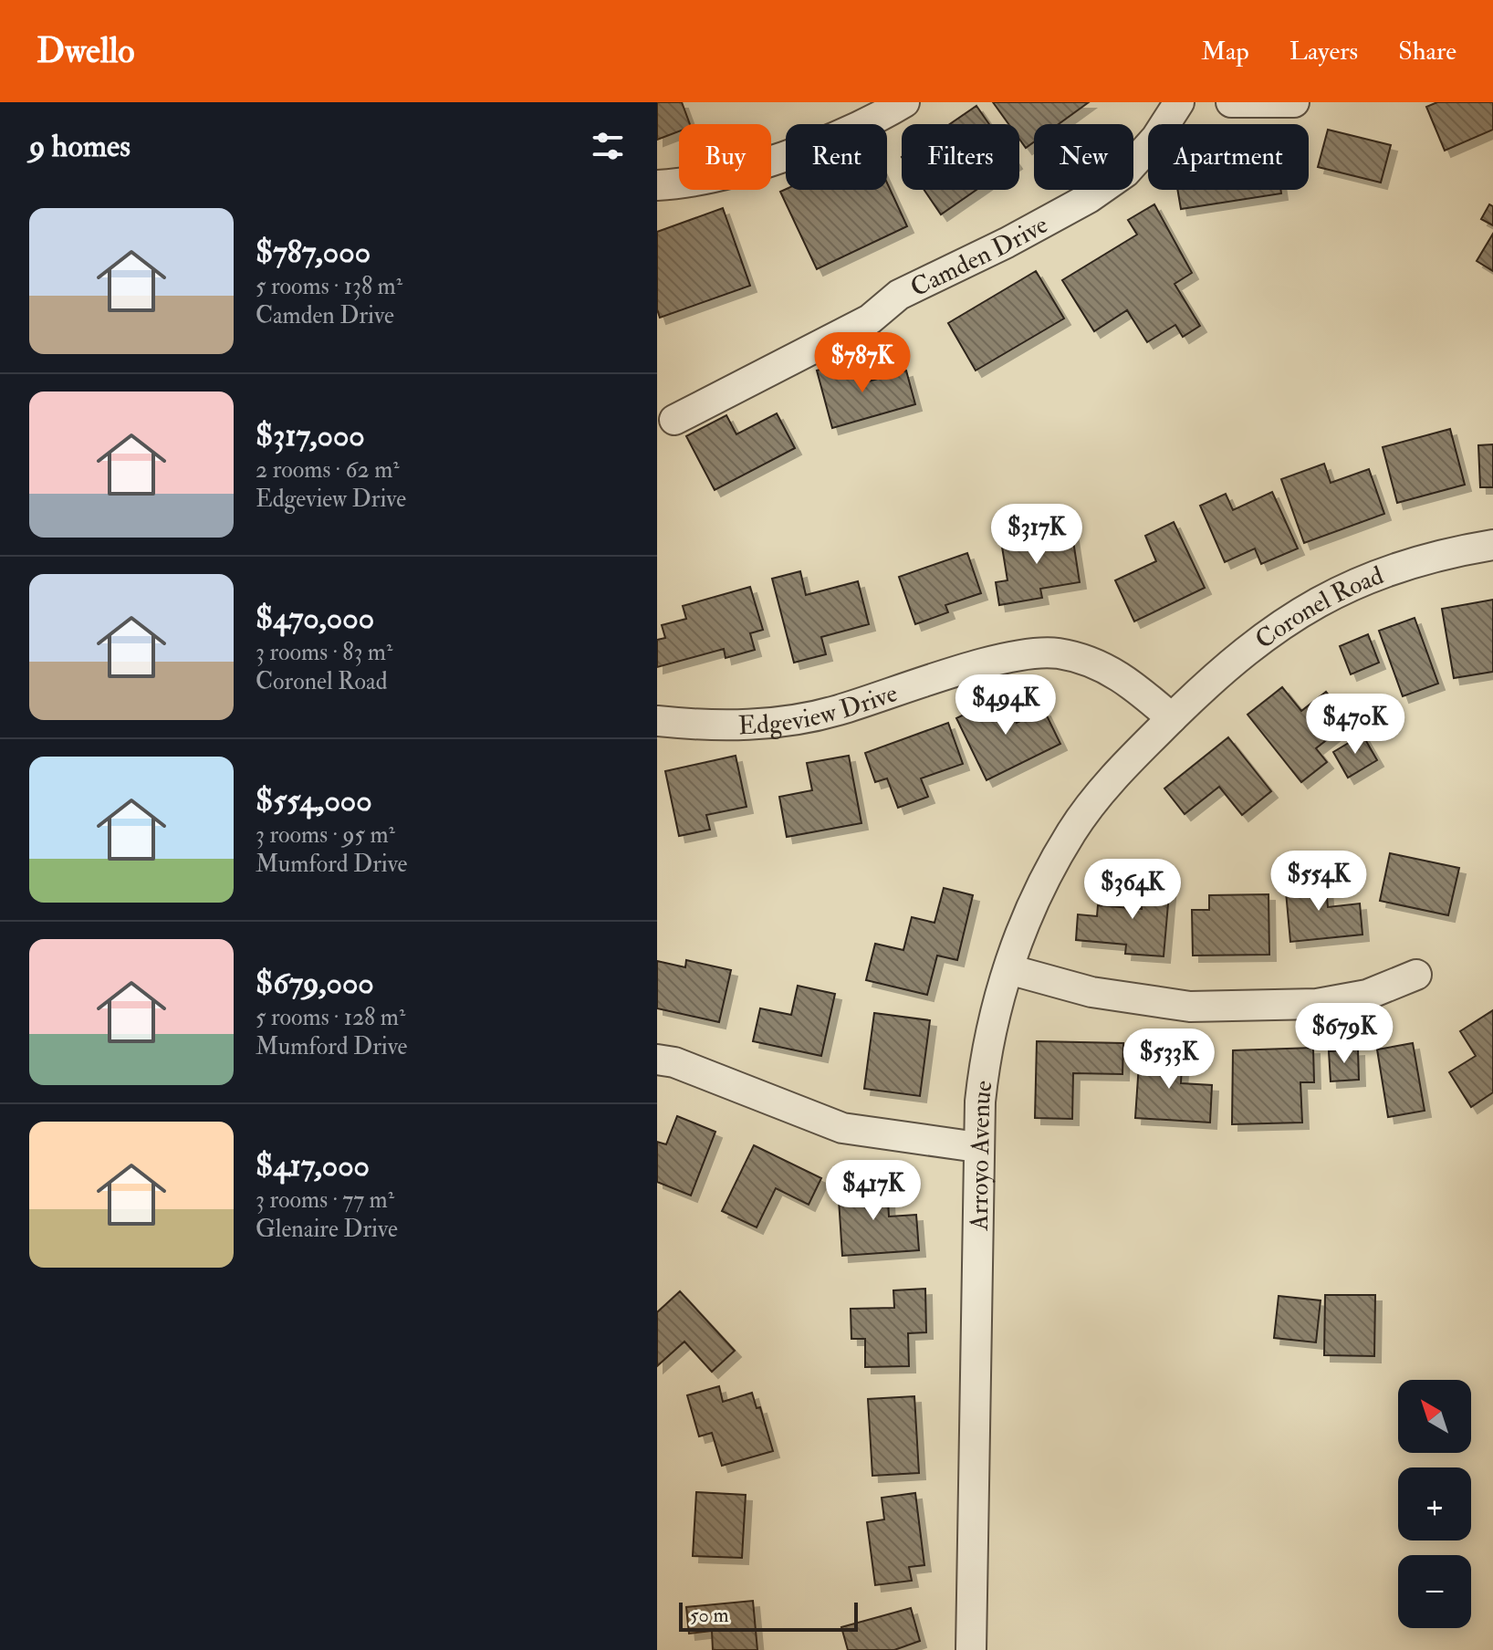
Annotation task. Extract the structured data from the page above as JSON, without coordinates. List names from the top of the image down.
{
  "streets": {
    "street": [
      "Camden Drive",
      "Coronel Road",
      "Edgeview Drive",
      "Arroyo Avenue"
    ]
  },
  "crossings": [
    ["Coronel Road", "Edgeview Drive"],
    ["Coronel Road", "Arroyo Avenue"],
    ["Edgeview Drive", "Arroyo Avenue"]
  ],
  "scale_bar": "50 m",
  "north": "top left",
  "page": {
    "header": "Dwello",
    "nav": ["Map", "Layers", "Share"],
    "heading": "9 homes",
    "chip": [
      "Buy",
      "Rent",
      "Filters",
      "New",
      "Apartment"
    ],
    "list": [
      {
        "name": "$787,000",
        "note": "5 rooms · 138 m² · Camden Drive"
      },
      {
        "name": "$317,000",
        "note": "2 rooms · 62 m² · Edgeview Drive"
      },
      {
        "name": "$470,000",
        "note": "3 rooms · 83 m² · Coronel Road"
      },
      {
        "name": "$554,000",
        "note": "3 rooms · 95 m² · Mumford Drive"
      },
      {
        "name": "$679,000",
        "note": "5 rooms · 128 m² · Mumford Drive"
      },
      {
        "name": "$417,000",
        "note": "3 rooms · 77 m² · Glenaire Drive"
      }
    ],
    "price": [
      "$787K",
      "$317K",
      "$494K",
      "$470K",
      "$554K",
      "$364K",
      "$679K",
      "$533K",
      "$417K"
    ],
    "map_buttons": ["+", "−"],
    "scale": "50 m"
  }
}
